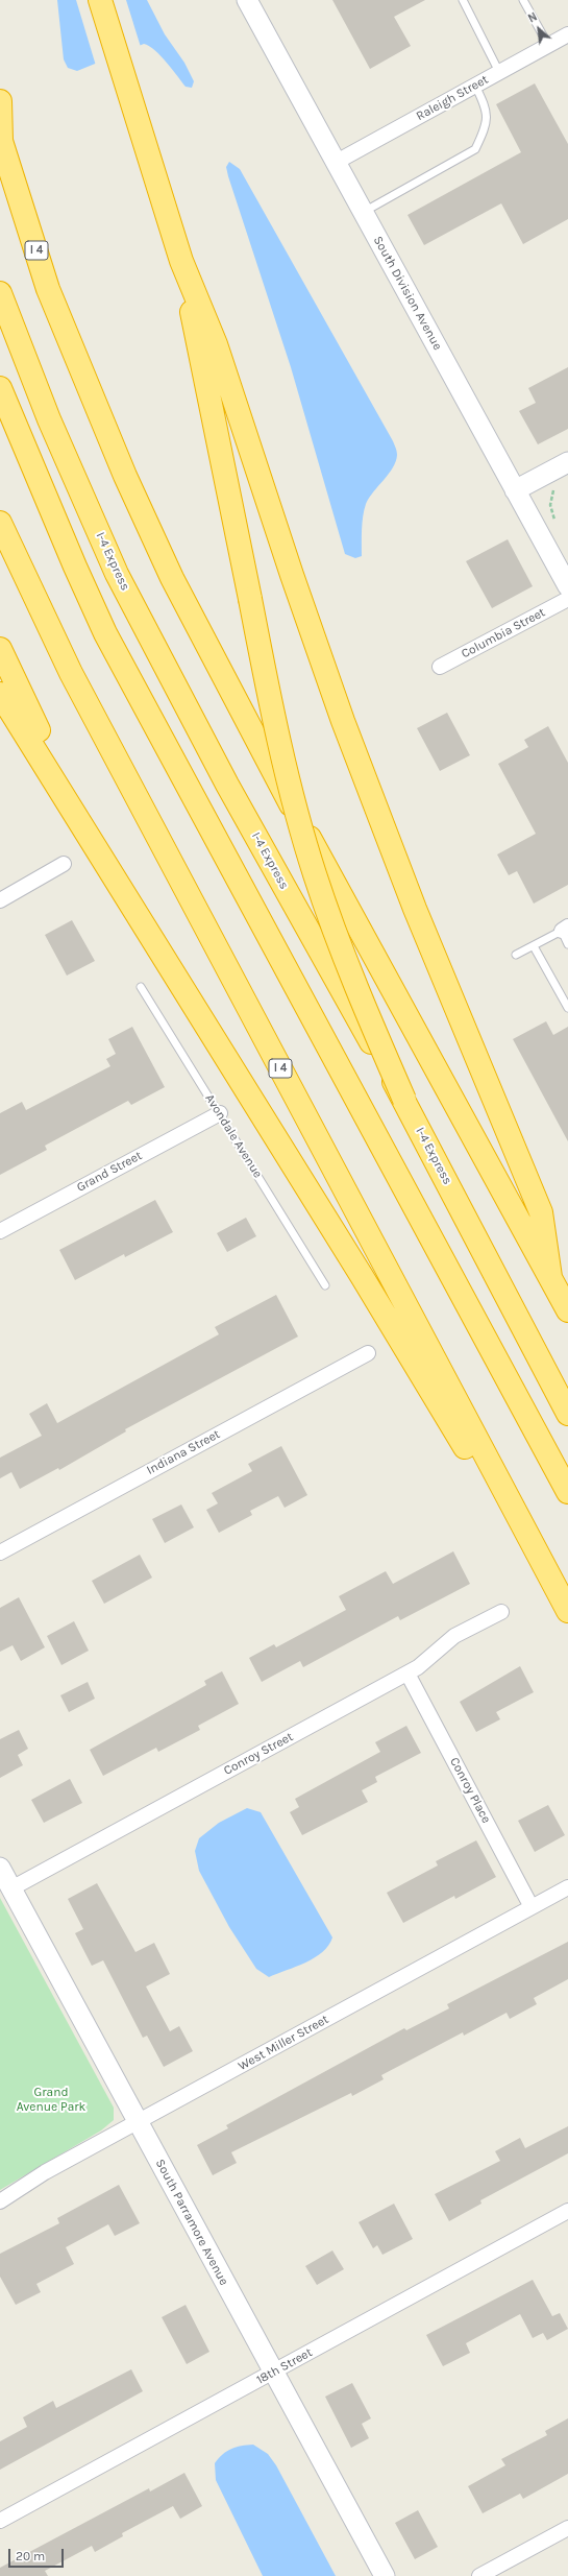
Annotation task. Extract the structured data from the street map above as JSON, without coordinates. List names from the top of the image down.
{
  "streets": {
    "highway": ["I 4", "I-4 Express"],
    "street": [
      "Raleigh Street",
      "South Division Avenue",
      "Columbia Street",
      "Grand Street",
      "Indiana Street",
      "Conroy Street",
      "Conroy Place",
      "West Miller Street",
      "South Parramore Avenue",
      "18th Street"
    ],
    "lane": ["Avondale Avenue"]
  },
  "crossings": [
    ["Raleigh Street", "South Division Avenue"],
    ["Avondale Avenue", "Grand Street"],
    ["Conroy Street", "Conroy Place"],
    ["Conroy Street", "South Parramore Avenue"],
    ["Conroy Place", "West Miller Street"],
    ["West Miller Street", "South Parramore Avenue"],
    ["South Parramore Avenue", "18th Street"]
  ],
  "parks": ["Grand Avenue Park"],
  "scale_bar": "20 m",
  "north": "top left"
}
